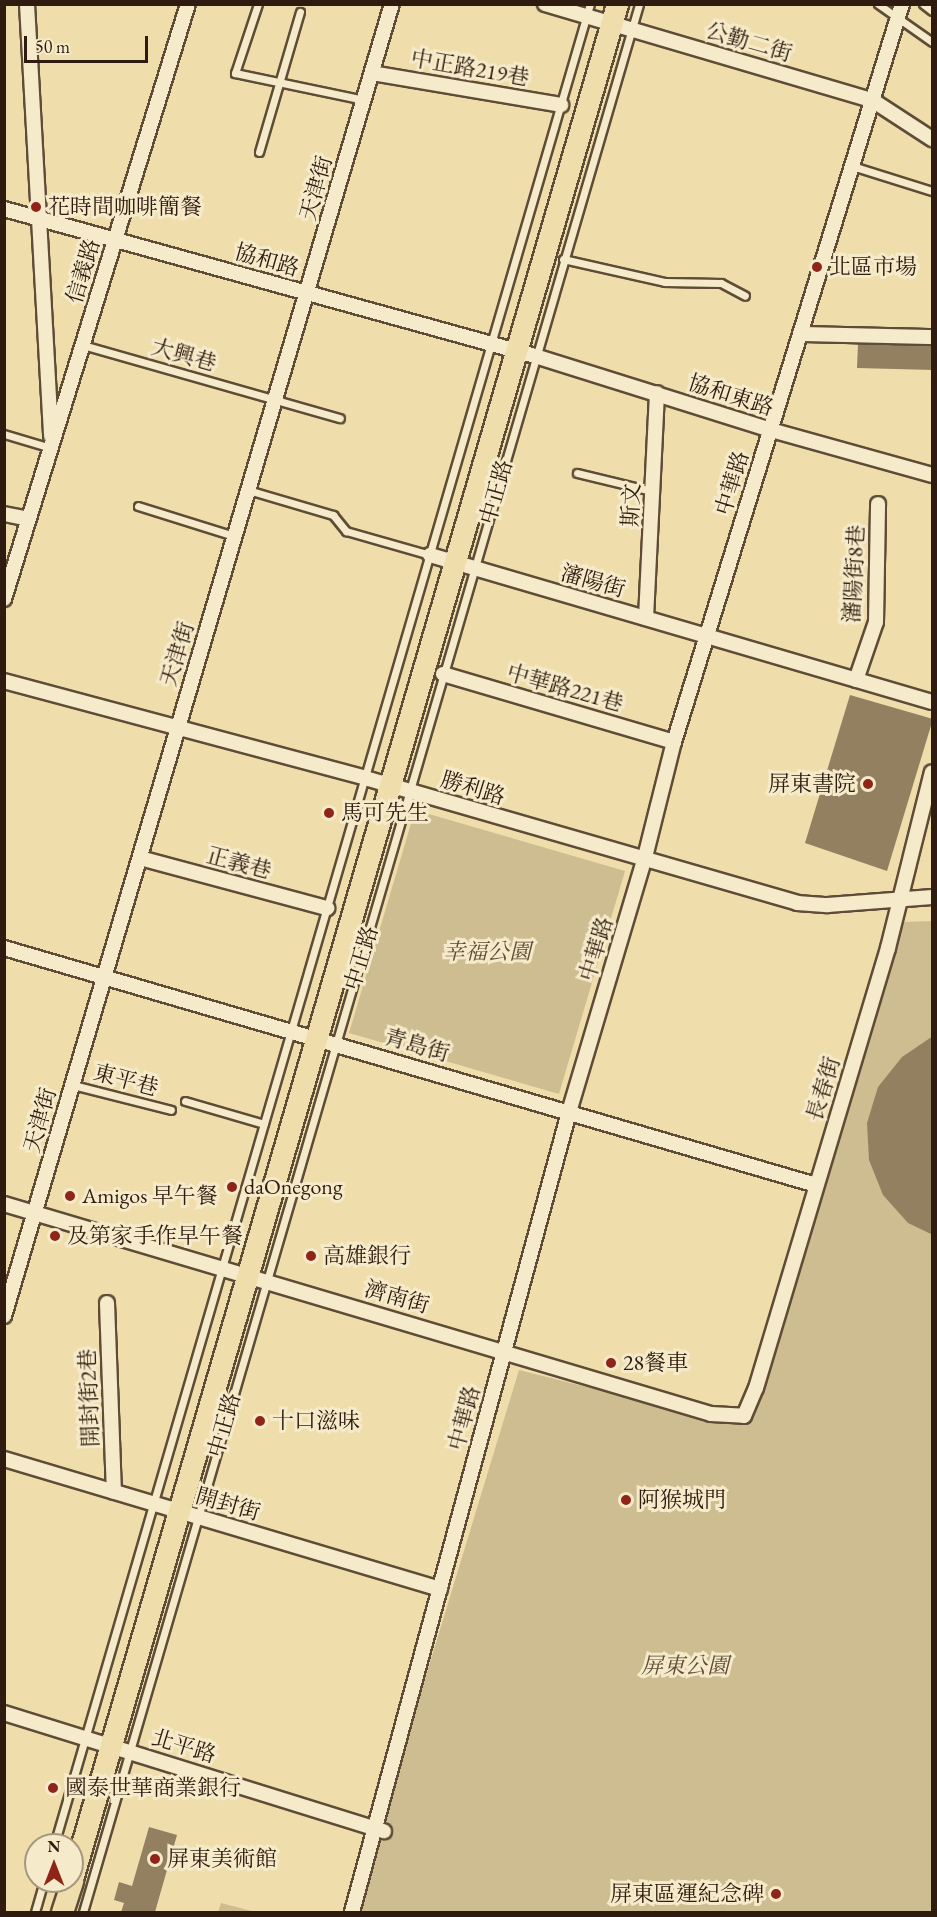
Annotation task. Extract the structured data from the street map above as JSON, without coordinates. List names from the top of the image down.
{
  "streets": {
    "main road": ["中正路"],
    "street": [
      "公勤二街",
      "中正路219巷",
      "天津街",
      "協和路",
      "信義路",
      "協和東路",
      "中華路",
      "斯文",
      "瀋陽街8巷",
      "瀋陽街",
      "中華路221巷",
      "勝利路",
      "正義巷",
      "青島街",
      "長春街",
      "濟南街",
      "開封街2巷",
      "開封街",
      "北平路"
    ],
    "lane": ["大興巷", "東平巷"]
  },
  "crossings": [
    ["公勤二街", "中華路"],
    ["公勤二街", "中正路"],
    ["中正路219巷", "天津街"],
    ["中正路219巷", "中正路"],
    ["天津街", "協和路"],
    ["天津街", "大興巷"],
    ["天津街", "瀋陽街"],
    ["天津街", "勝利路"],
    ["天津街", "正義巷"],
    ["天津街", "青島街"],
    ["天津街", "東平巷"],
    ["天津街", "濟南街"],
    ["協和路", "信義路"],
    ["協和路", "協和東路"],
    ["協和路", "中正路"],
    ["信義路", "大興巷"],
    ["協和東路", "中華路"],
    ["協和東路", "中正路"],
    ["協和東路", "斯文"],
    ["中華路", "瀋陽街"],
    ["中華路", "中華路221巷"],
    ["中華路", "勝利路"],
    ["中華路", "青島街"],
    ["中華路", "濟南街"],
    ["中華路", "開封街"],
    ["中華路", "北平路"],
    ["中正路", "瀋陽街"],
    ["中正路", "中華路221巷"],
    ["中正路", "勝利路"],
    ["中正路", "正義巷"],
    ["中正路", "青島街"],
    ["中正路", "濟南街"],
    ["中正路", "開封街"],
    ["中正路", "北平路"],
    ["斯文", "瀋陽街"],
    ["瀋陽街8巷", "瀋陽街"],
    ["勝利路", "長春街"],
    ["青島街", "長春街"],
    ["長春街", "濟南街"],
    ["開封街2巷", "開封街"]
  ],
  "parks": ["幸福公園", "屏東公園"],
  "places": [
    "花時間咖啡簡餐",
    "北區市場",
    "屏東書院",
    "馬可先生",
    "daOnegong",
    "Amigos 早午餐",
    "及第家手作早午餐",
    "高雄銀行",
    "28餐車",
    "十口滋味",
    "阿猴城門",
    "國泰世華商業銀行",
    "屏東美術館",
    "屏東區運紀念碑"
  ],
  "scale_bar": "50 m",
  "north": "top"
}
